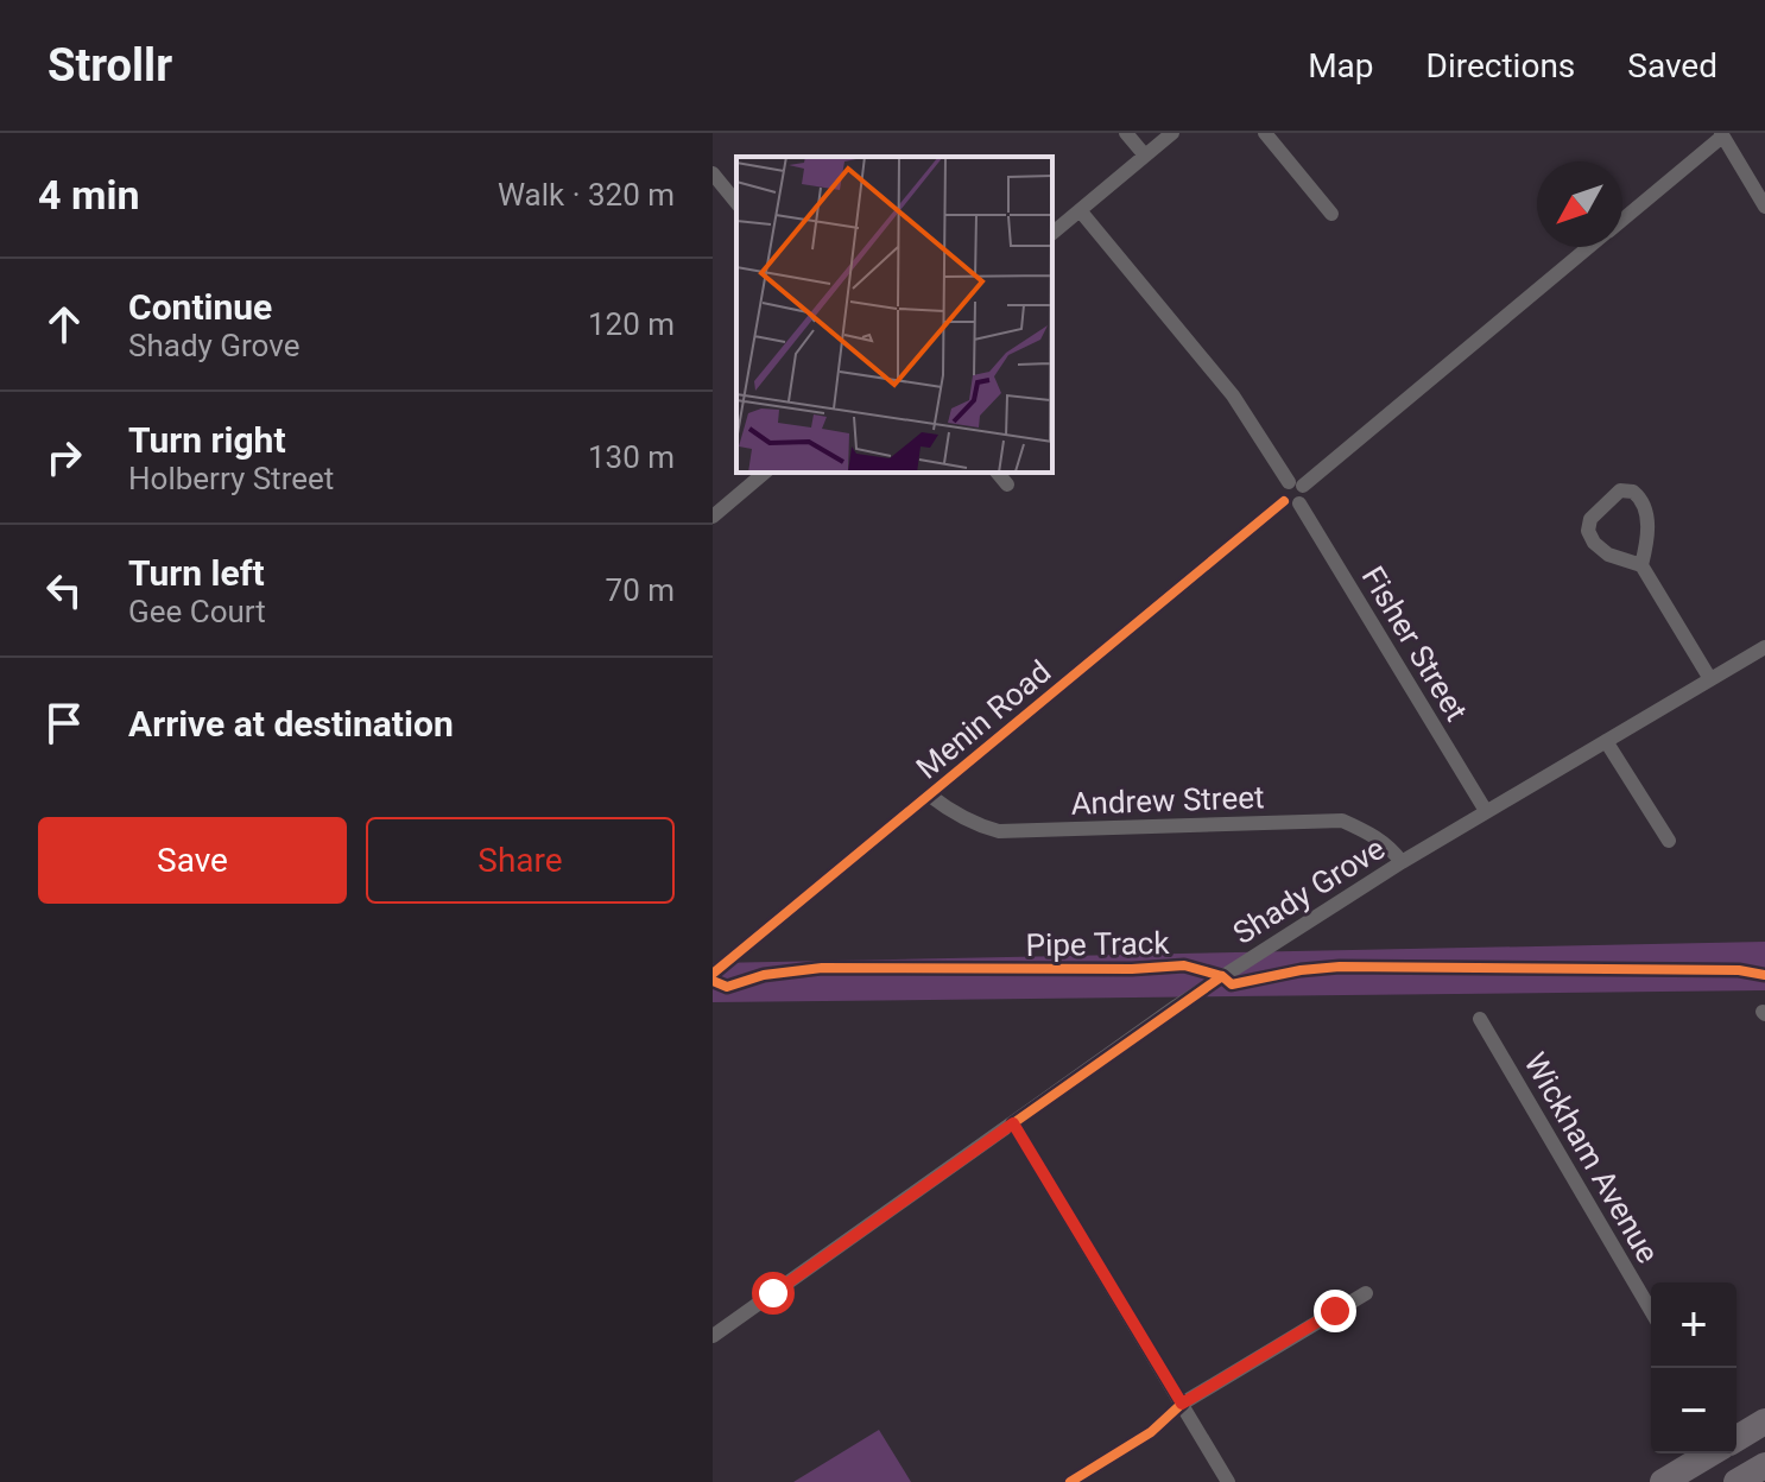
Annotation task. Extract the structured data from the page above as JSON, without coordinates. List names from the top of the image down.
{
  "streets": {
    "street": [
      "Fisher Street",
      "Menin Road",
      "Andrew Street",
      "Shady Grove",
      "Wickham Avenue"
    ],
    "cycle path": ["Pipe Track"]
  },
  "crossings": [
    ["Fisher Street", "Menin Road"],
    ["Fisher Street", "Shady Grove"],
    ["Menin Road", "Andrew Street"],
    ["Andrew Street", "Shady Grove"]
  ],
  "north": "bottom left",
  "page": {
    "header": "Strollr",
    "nav": ["Map", "Directions", "Saved"],
    "heading": ["4 min", "Walk · 320 m"],
    "list": [
      ["Continue", "Shady Grove", "120 m"],
      ["Turn right", "Holberry Street", "130 m"],
      ["Turn left", "Gee Court", "70 m"],
      "Arrive at destination"
    ],
    "buttons": ["Save", "Share"],
    "map_buttons": ["+", "−"]
  }
}
